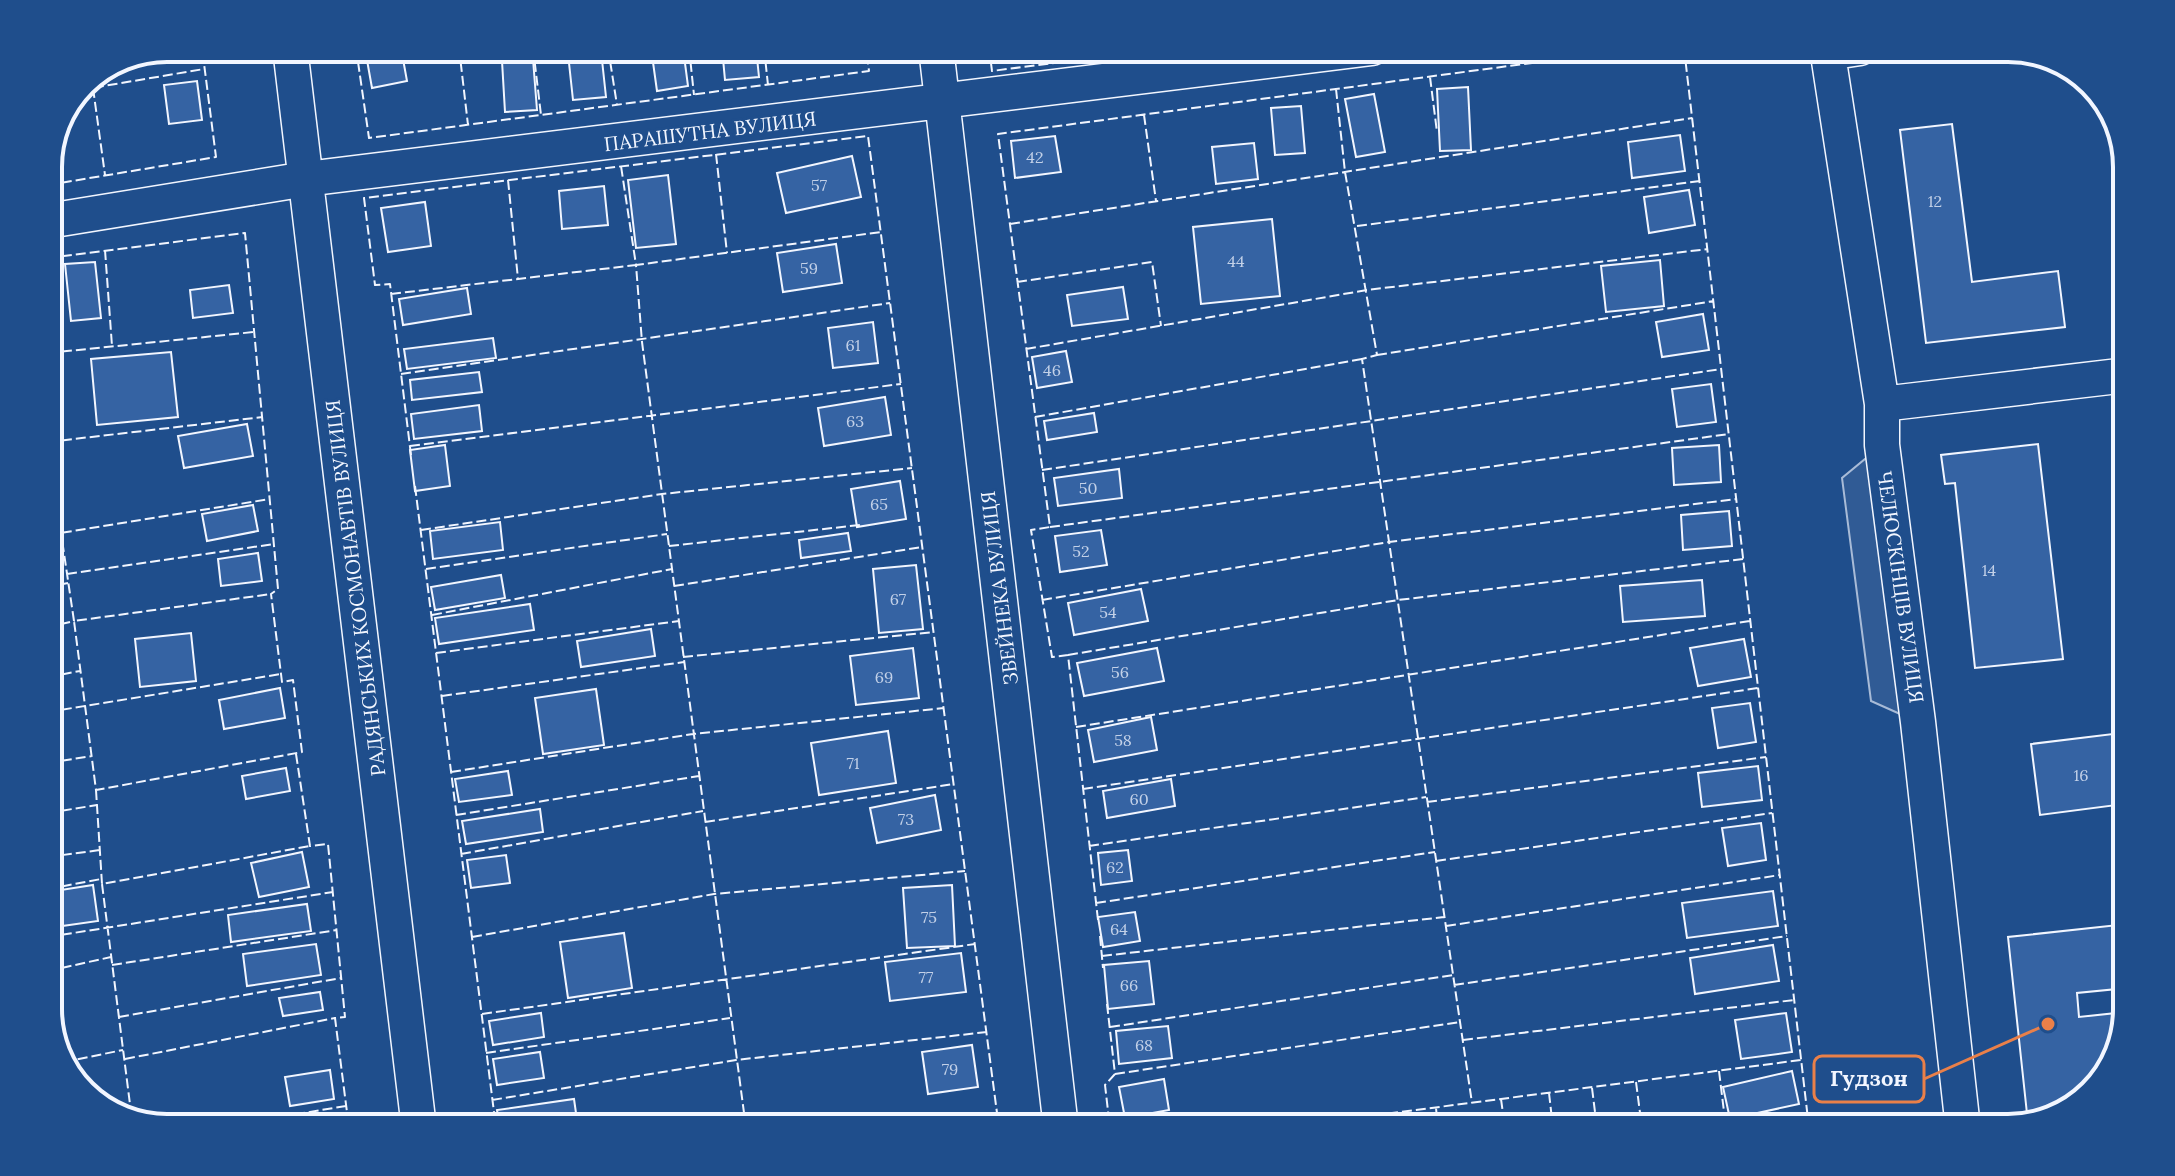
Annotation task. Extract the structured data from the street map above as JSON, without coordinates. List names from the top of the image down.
{
  "streets": {
    "street": [
      "ПАРАШУТНА ВУЛИЦЯ",
      "ЧЕЛЮСКІНЦІВ ВУЛИЦЯ",
      "РАДЯНСЬКИХ КОСМОНАВТІВ ВУЛИЦЯ",
      "ЗВЕЙНЕКА ВУЛИЦЯ"
    ]
  },
  "crossings": [
    ["ПАРАШУТНА ВУЛИЦЯ", "РАДЯНСЬКИХ КОСМОНАВТІВ ВУЛИЦЯ"],
    ["ПАРАШУТНА ВУЛИЦЯ", "ЗВЕЙНЕКА ВУЛИЦЯ"]
  ],
  "places": ["Гудзон"],
  "house_numbers": [
    "42",
    "57",
    "12",
    "44",
    "59",
    "61",
    "46",
    "63",
    "50",
    "65",
    "52",
    "14",
    "67",
    "54",
    "56",
    "69",
    "58",
    "71",
    "16",
    "60",
    "73",
    "62",
    "75",
    "64",
    "77",
    "66",
    "68",
    "79"
  ]
}
